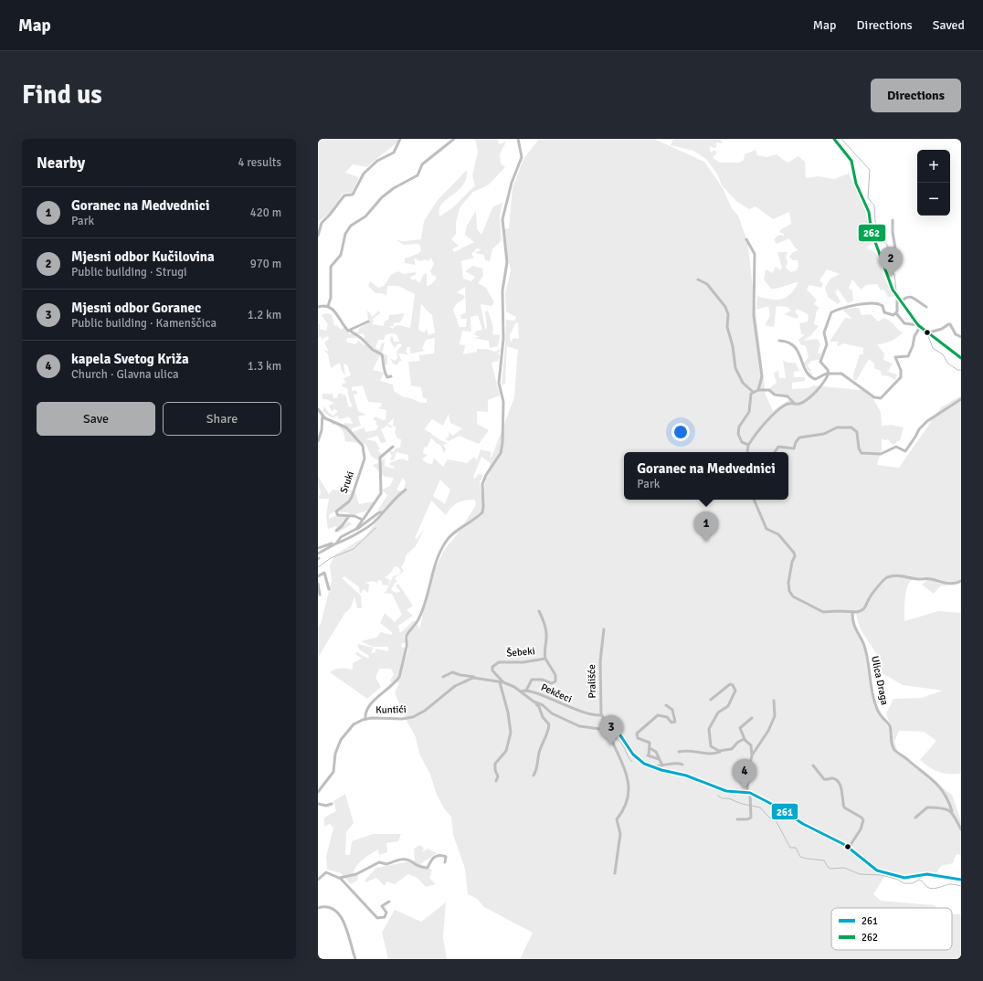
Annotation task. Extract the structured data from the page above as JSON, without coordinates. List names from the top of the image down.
{
  "streets": {
    "street": [
      "Sruki",
      "Šebeki",
      "Ulica Draga",
      "Prališće",
      "Pekčeci",
      "Kuntići"
    ]
  },
  "crossings": [
    ["Šebeki", "Pekčeci"],
    ["Prališće", "Pekčeci"]
  ],
  "lines": ["transit line 262", "transit line 261"],
  "legend": ["261", "262"],
  "page": {
    "header": "Map",
    "nav": ["Map", "Directions", "Saved"],
    "buttons": [
      "Directions",
      ["Save", "Share"]
    ],
    "title": "Find us",
    "heading": ["Nearby", "4 results"],
    "map_buttons": ["+", "−"],
    "list": [
      {
        "mark": "1",
        "name": "Goranec na Medvednici",
        "note": "Park",
        "value": "420 m"
      },
      {
        "mark": "2",
        "name": "Mjesni odbor Kučilovina",
        "note": "Public building · Strugi",
        "value": "970 m"
      },
      {
        "mark": "3",
        "name": "Mjesni odbor Goranec",
        "note": "Public building · Kamenščica",
        "value": "1.2 km"
      },
      {
        "mark": "4",
        "name": "kapela Svetog Križa",
        "note": "Church · Glavna ulica",
        "value": "1.3 km"
      }
    ],
    "pins": [
      "2",
      "1",
      "3",
      "4"
    ],
    "popup": ["Goranec na Medvednici", "Park"]
  }
}
